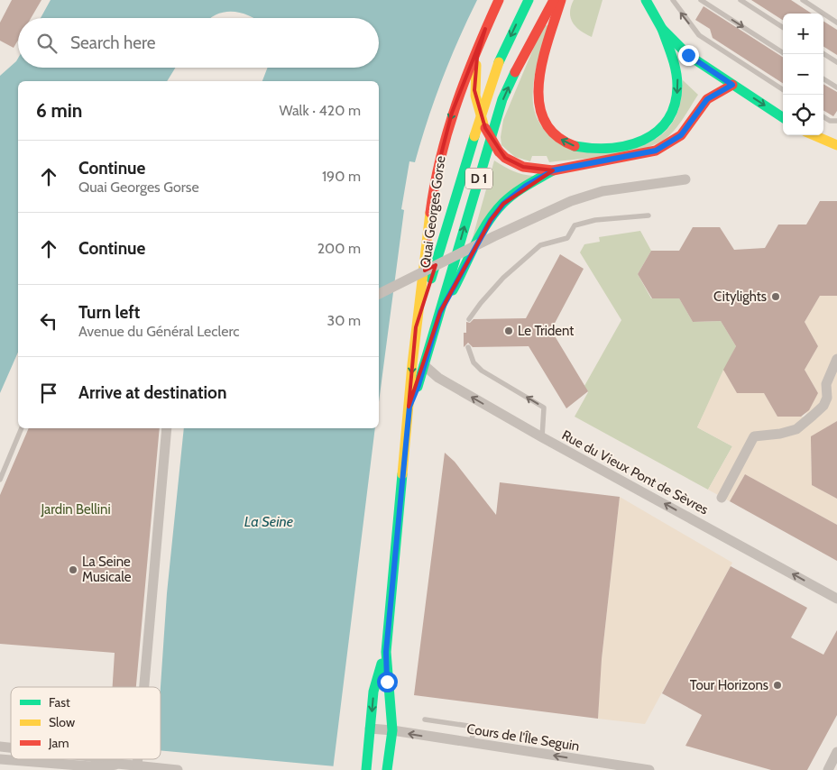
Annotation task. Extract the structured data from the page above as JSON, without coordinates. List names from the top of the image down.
{
  "streets": {
    "main road": ["D 1", "Quai Georges Gorse"],
    "street": ["Rue du Vieux Pont de Sèvres", "Cours de l'Île Seguin"]
  },
  "crossings": [
    ["D 1", "Quai Georges Gorse"],
    ["Quai Georges Gorse", "Rue du Vieux Pont de Sèvres"],
    ["Quai Georges Gorse", "Cours de l'Île Seguin"]
  ],
  "one_way": ["Rue du Vieux Pont de Sèvres", "Cours de l'Île Seguin"],
  "water": ["La Seine"],
  "parks": ["Jardin Bellini"],
  "places": [
    "Citylights",
    "Le Trident",
    "La Seine Musicale",
    "Tour Horizons"
  ],
  "legend": ["Fast", "Slow", "Jam"],
  "page": {
    "map_buttons": ["+", "−"],
    "search": "Search here",
    "heading": ["6 min", "Walk · 420 m"],
    "list": [
      ["Continue", "Quai Georges Gorse", "190 m"],
      ["Continue", "200 m"],
      ["Turn left", "Avenue du Général Leclerc", "30 m"],
      "Arrive at destination"
    ]
  }
}
